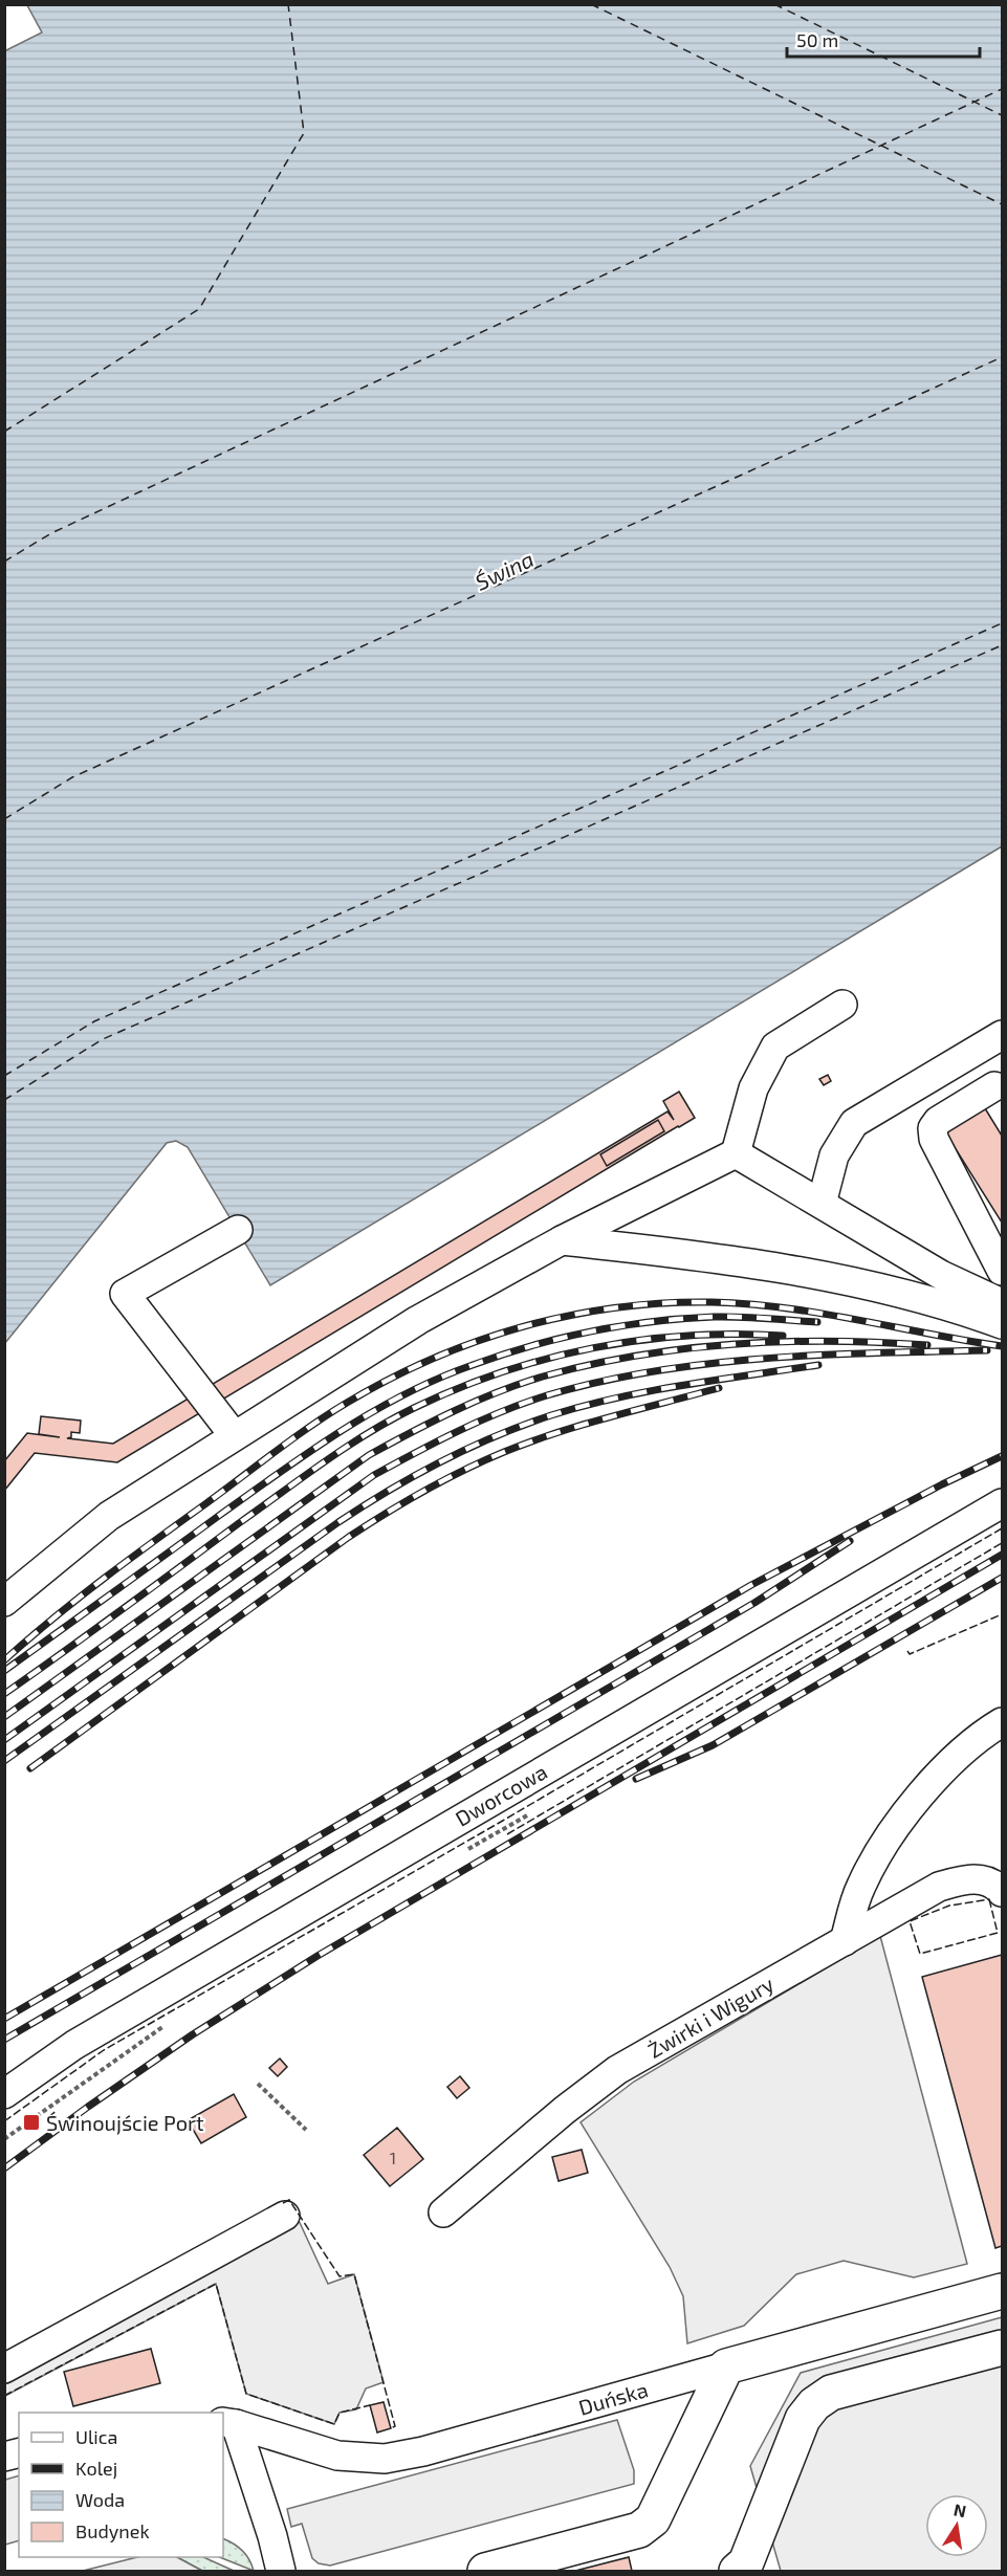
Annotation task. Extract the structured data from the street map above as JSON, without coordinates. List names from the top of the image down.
{
  "streets": {
    "highway": ["Duńska"],
    "street": ["Dworcowa", "Żwirki i Wigury"]
  },
  "water": ["Świna"],
  "places": {
    "transit": ["Świnoujście Port"]
  },
  "house_numbers": ["1"],
  "legend": [
    "Ulica",
    "Kolej",
    "Woda",
    "Budynek"
  ],
  "scale_bar": "50 m",
  "north": "top"
}
